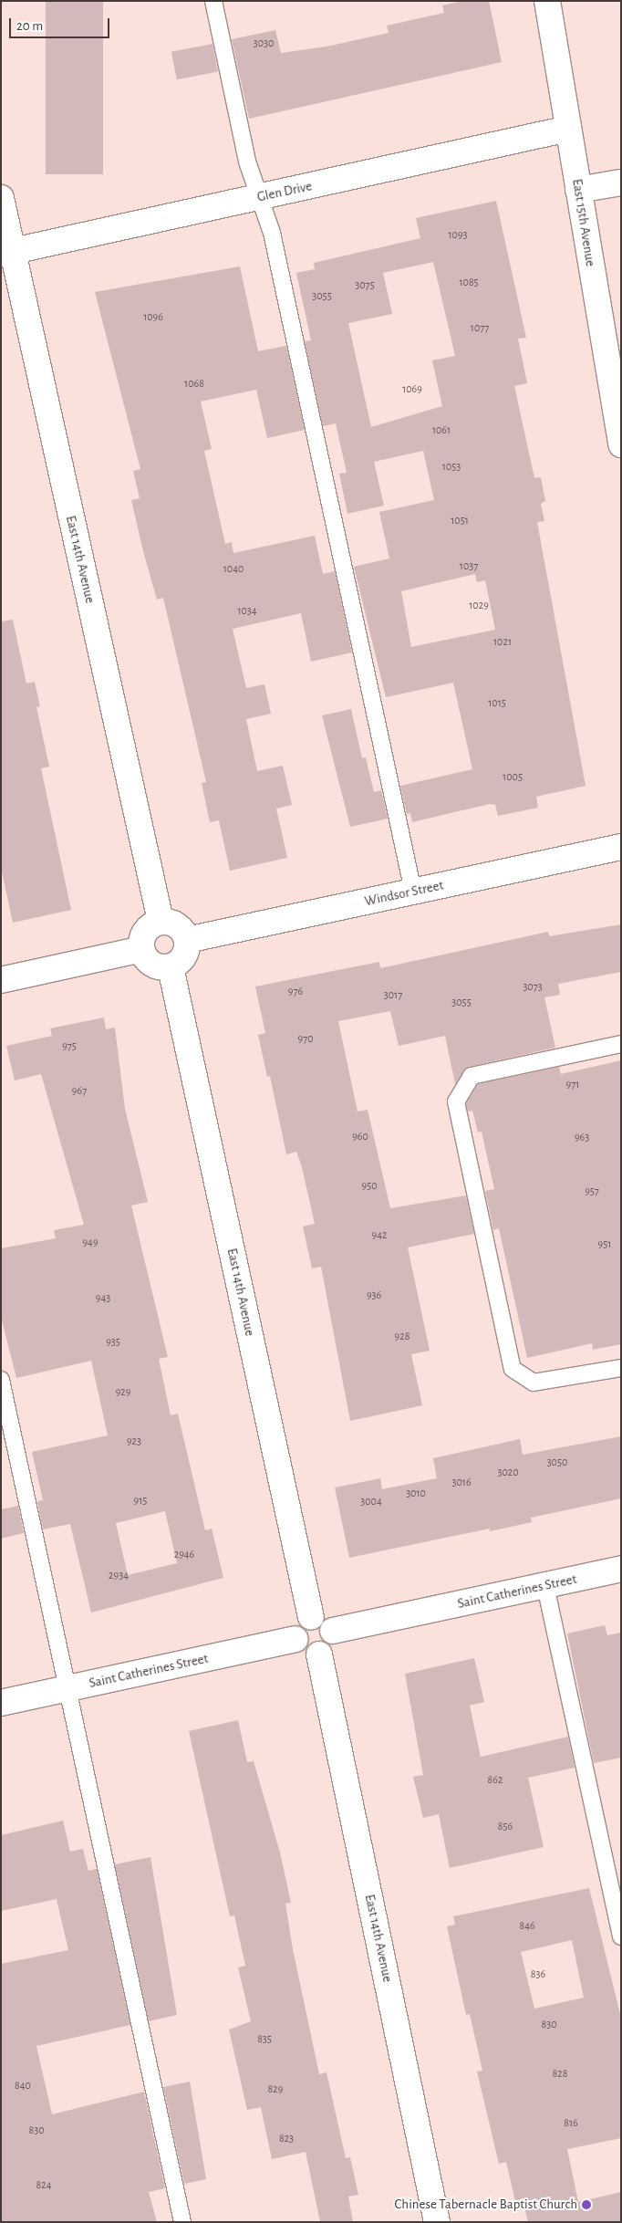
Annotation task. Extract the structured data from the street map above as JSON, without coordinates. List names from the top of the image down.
{
  "streets": {
    "street": [
      "Glen Drive",
      "East 15th Avenue",
      "East 14th Avenue",
      "Windsor Street",
      "Saint Catherines Street"
    ]
  },
  "crossings": [
    ["Glen Drive", "East 15th Avenue"],
    ["Glen Drive", "East 14th Avenue"],
    ["East 14th Avenue", "Windsor Street"],
    ["East 14th Avenue", "Saint Catherines Street"]
  ],
  "places": ["Chinese Tabernacle Baptist Church"],
  "house_numbers": [
    "3030",
    "1093",
    "1085",
    "3075",
    "3055",
    "1096",
    "1077",
    "1068",
    "1069",
    "1061",
    "1053",
    "1051",
    "1037",
    "1040",
    "1029",
    "1034",
    "1021",
    "1015",
    "1005",
    "3073",
    "976",
    "3017",
    "3055",
    "970",
    "975",
    "971",
    "967",
    "960",
    "963",
    "950",
    "957",
    "942",
    "949",
    "951",
    "936",
    "943",
    "928",
    "935",
    "929",
    "923",
    "3050",
    "3020",
    "3016",
    "3010",
    "915",
    "3004",
    "2946",
    "2934",
    "862",
    "856",
    "846",
    "836",
    "830",
    "835",
    "828",
    "840",
    "829",
    "816",
    "830",
    "823",
    "824"
  ],
  "scale_bar": "20 m"
}
